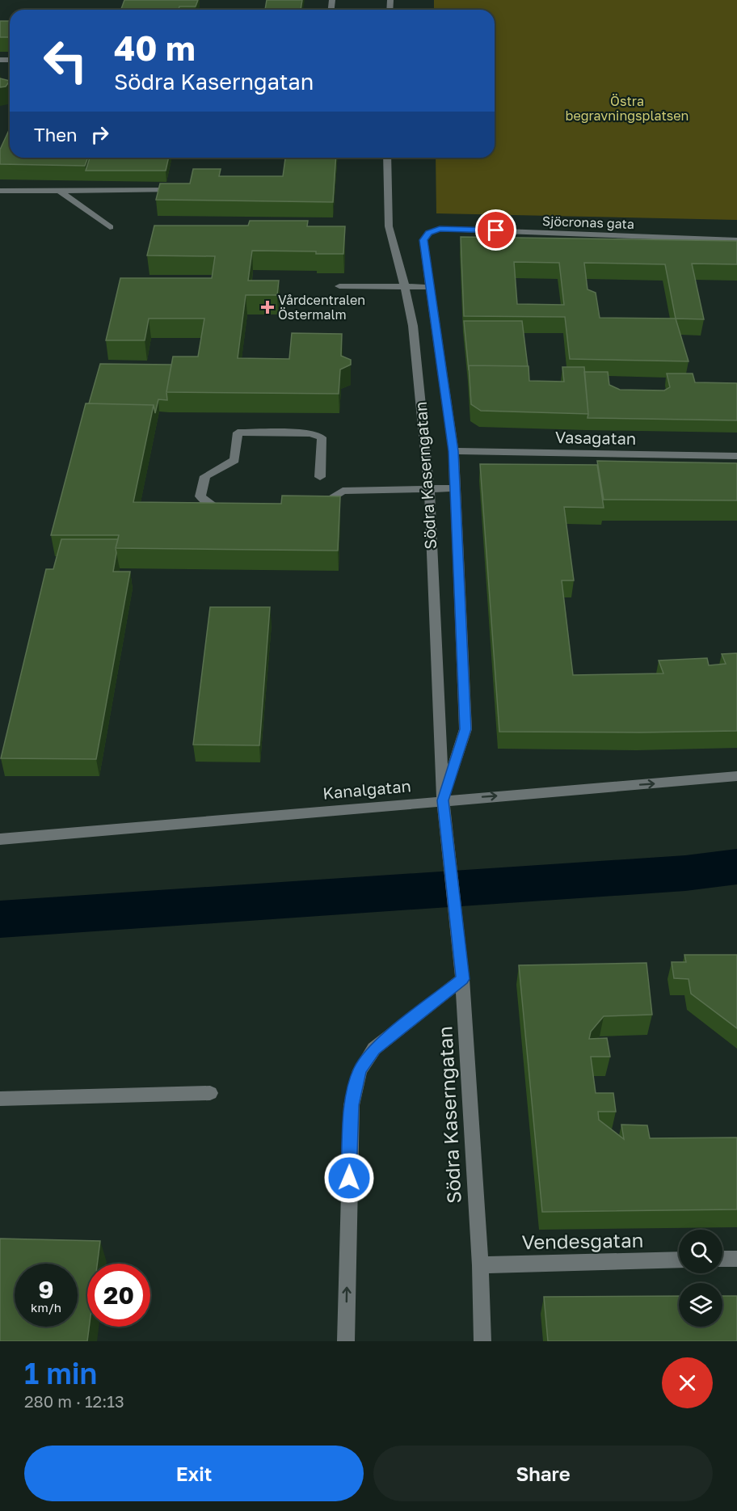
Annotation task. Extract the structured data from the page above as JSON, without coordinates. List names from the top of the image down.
{
  "streets": {
    "street": [
      "Sjöcronas gata",
      "Vasagatan",
      "Södra Kaserngatan",
      "Kanalgatan",
      "Vendesgatan"
    ]
  },
  "crossings": [
    ["Sjöcronas gata", "Södra Kaserngatan"],
    ["Vasagatan", "Södra Kaserngatan"],
    ["Södra Kaserngatan", "Kanalgatan"],
    ["Södra Kaserngatan", "Vendesgatan"]
  ],
  "one_way": ["Kanalgatan"],
  "parks": ["Östra begravningsplatsen"],
  "places": {
    "health": ["Vårdcentralen Östermalm"]
  },
  "page": {
    "turn": ["40 m", "Södra Kaserngatan"],
    "then": "Then",
    "speed": "9 km/h",
    "limit": "20",
    "heading": ["1 min", "280 m · 12:13"],
    "buttons": ["Exit", "Share"]
  }
}
